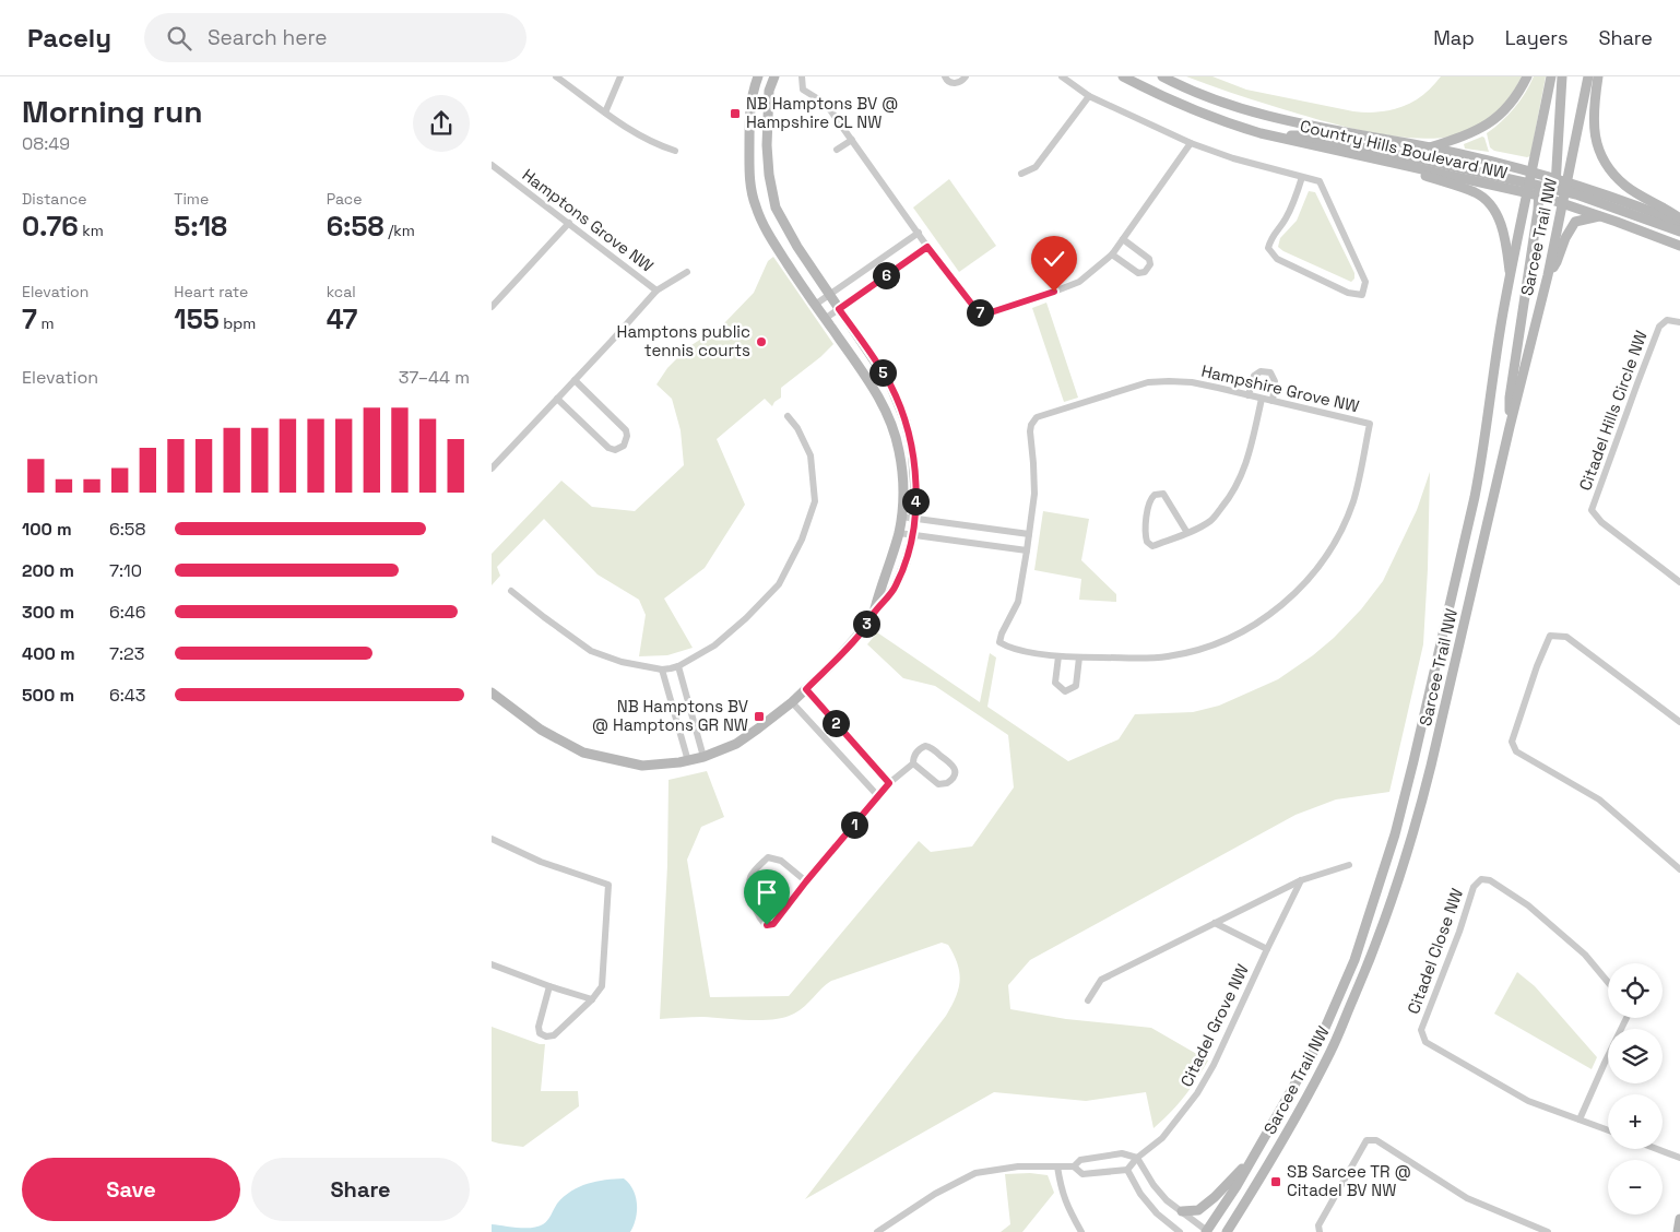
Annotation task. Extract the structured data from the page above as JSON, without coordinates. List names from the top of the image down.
{
  "streets": {
    "main road": ["Country Hills Boulevard NW", "Sarcee Trail NW"],
    "street": [
      "Hamptons Grove NW",
      "Hampshire Grove NW",
      "Citadel Hills Circle NW",
      "Citadel Close NW",
      "Citadel Grove NW"
    ]
  },
  "crossings": [
    ["Country Hills Boulevard NW", "Sarcee Trail NW"]
  ],
  "places": {
    "transit": ["NB Hamptons BV @ Hampshire CL NW", "NB Hamptons BV @ Hamptons GR NW", "SB Sarcee TR @ Citadel BV NW"],
    "other": ["Hamptons public tennis courts"]
  },
  "page": {
    "header": "Pacely",
    "search": "Search here",
    "nav": ["Map", "Layers", "Share"],
    "heading": ["Morning run", "08:49"],
    "stats": [
      ["Distance", "0.76 km"],
      ["Time", "5:18"],
      ["Pace", "6:58 /km"],
      ["Elevation", "7 m"],
      ["Heart rate", "155 bpm"],
      ["kcal", "47"]
    ],
    "pins": [
      "6",
      "7",
      "5",
      "4",
      "3",
      "2",
      "1"
    ],
    "chart": ["Elevation", "37–44 m"],
    "list": [
      {
        "name": "100 m",
        "note": "6:58"
      },
      {
        "name": "200 m",
        "note": "7:10"
      },
      {
        "name": "300 m",
        "note": "6:46"
      },
      {
        "name": "400 m",
        "note": "7:23"
      },
      {
        "name": "500 m",
        "note": "6:43"
      }
    ],
    "map_buttons": ["+", "−"],
    "buttons": ["Save", "Share"]
  }
}
